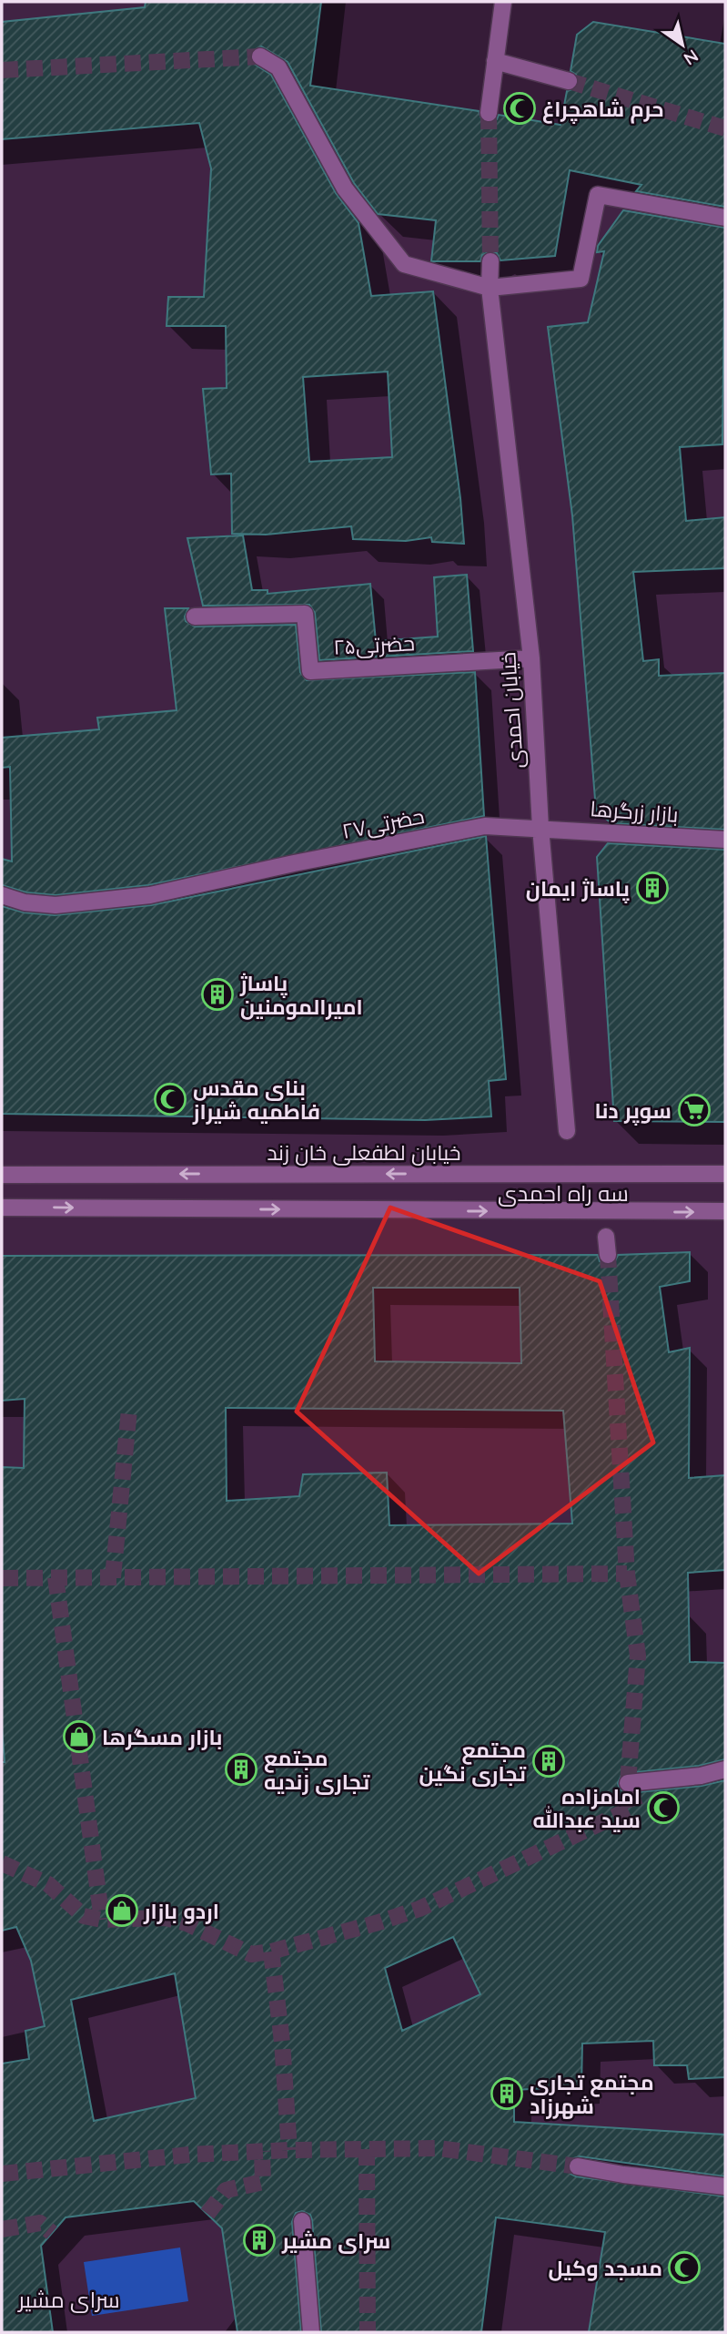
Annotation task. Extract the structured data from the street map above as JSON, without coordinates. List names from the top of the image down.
{
  "streets": {
    "street": [
      "حضرتی۲۵",
      "خیابان احمدی",
      "بازار زرگرها",
      "حضرتی۲۷",
      "خیابان لطفعلی خان زند"
    ]
  },
  "crossings": [
    ["حضرتی۲۵", "خیابان احمدی"],
    ["خیابان احمدی", "بازار زرگرها"],
    ["خیابان احمدی", "حضرتی۲۷"],
    ["بازار زرگرها", "حضرتی۲۷"]
  ],
  "districts": ["سه راه احمدی", "سرای مشیر"],
  "places": {
    "mosque": [
      "حرم شاهچراغ",
      "بنای مقدس فاطمیه شیراز",
      "امامزاده سید عبدالله",
      "مسجد وکیل"
    ],
    "building": [
      "پاساژ ایمان",
      "پاساژ امیرالمومنین",
      "مجتمع تجاری نگین",
      "مجتمع تجاری زندیه",
      "مجتمع تجاری شهرزاد",
      "سرای مشیر"
    ],
    "supermarket": ["سوپر دنا"],
    "shop": ["بازار مسگرها", "اردو بازار"]
  },
  "north": "bottom right"
}
